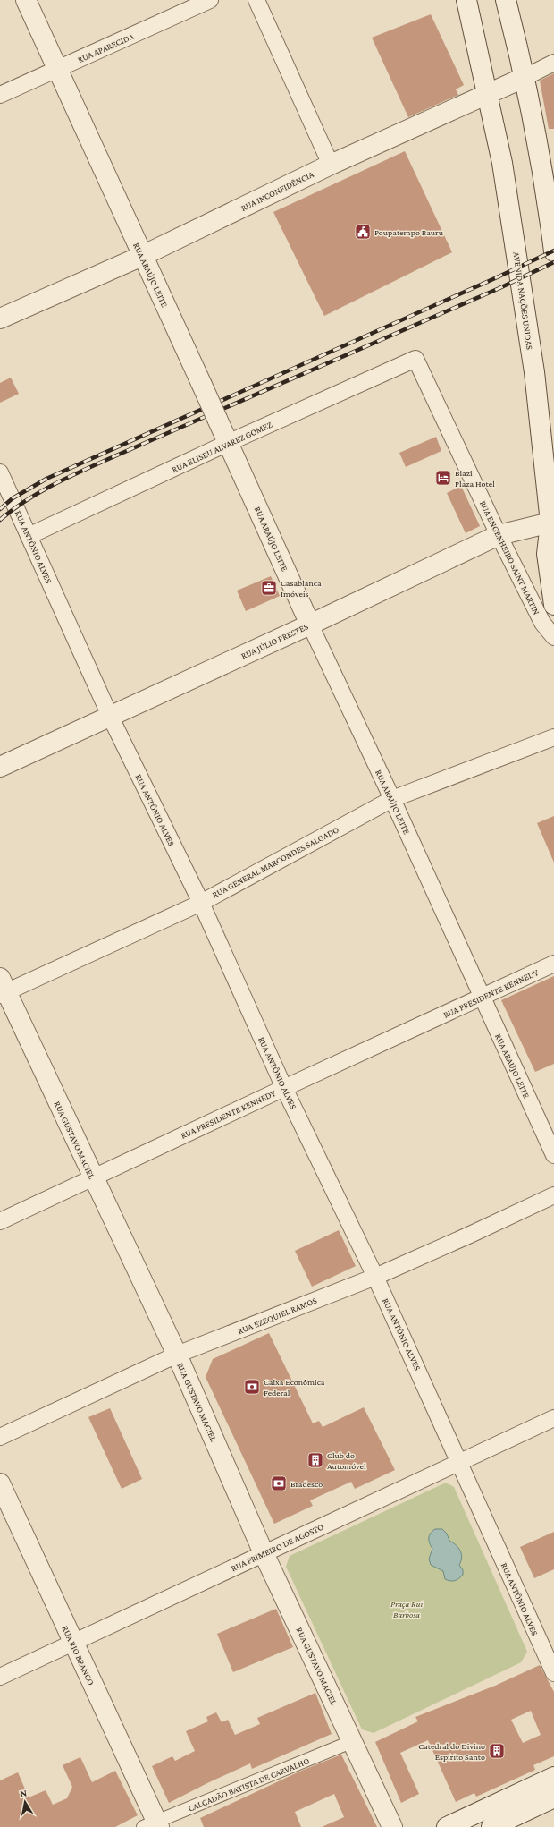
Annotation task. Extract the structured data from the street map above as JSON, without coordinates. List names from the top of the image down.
{
  "streets": {
    "street": [
      "RUA APARECIDA",
      "RUA INCONFIDÊNCIA",
      "RUA ARAÚJO LEITE",
      "AVENIDA NAÇÕES UNIDAS",
      "RUA ELISEU ALVAREZ GOMEZ",
      "RUA ANTÔNIO ALVES",
      "RUA ENGENHEIRO SAINT MARTIN",
      "RUA JÚLIO PRESTES",
      "RUA GENERAL MARCONDES SALGADO",
      "RUA PRESIDENTE KENNEDY",
      "RUA GUSTAVO MACIEL",
      "RUA EZEQUIEL RAMOS",
      "RUA PRIMEIRO DE AGOSTO",
      "RUA RIO BRANCO",
      "CALÇADÃO BATISTA DE CARVALHO"
    ]
  },
  "crossings": [
    ["RUA APARECIDA", "RUA ARAÚJO LEITE"],
    ["RUA INCONFIDÊNCIA", "RUA ARAÚJO LEITE"],
    ["RUA INCONFIDÊNCIA", "AVENIDA NAÇÕES UNIDAS"],
    ["RUA ARAÚJO LEITE", "RUA ELISEU ALVAREZ GOMEZ"],
    ["RUA ARAÚJO LEITE", "RUA JÚLIO PRESTES"],
    ["RUA ARAÚJO LEITE", "RUA GENERAL MARCONDES SALGADO"],
    ["RUA ARAÚJO LEITE", "RUA PRESIDENTE KENNEDY"],
    ["AVENIDA NAÇÕES UNIDAS", "RUA JÚLIO PRESTES"],
    ["RUA ELISEU ALVAREZ GOMEZ", "RUA ANTÔNIO ALVES"],
    ["RUA ELISEU ALVAREZ GOMEZ", "RUA ENGENHEIRO SAINT MARTIN"],
    ["RUA ANTÔNIO ALVES", "RUA JÚLIO PRESTES"],
    ["RUA ANTÔNIO ALVES", "RUA GENERAL MARCONDES SALGADO"],
    ["RUA ANTÔNIO ALVES", "RUA PRESIDENTE KENNEDY"],
    ["RUA ANTÔNIO ALVES", "RUA EZEQUIEL RAMOS"],
    ["RUA ANTÔNIO ALVES", "RUA PRIMEIRO DE AGOSTO"],
    ["RUA ENGENHEIRO SAINT MARTIN", "RUA JÚLIO PRESTES"],
    ["RUA GENERAL MARCONDES SALGADO", "RUA GUSTAVO MACIEL"],
    ["RUA PRESIDENTE KENNEDY", "RUA GUSTAVO MACIEL"],
    ["RUA GUSTAVO MACIEL", "RUA EZEQUIEL RAMOS"],
    ["RUA GUSTAVO MACIEL", "RUA PRIMEIRO DE AGOSTO"],
    ["RUA GUSTAVO MACIEL", "CALÇADÃO BATISTA DE CARVALHO"],
    ["RUA PRIMEIRO DE AGOSTO", "RUA RIO BRANCO"],
    ["RUA RIO BRANCO", "CALÇADÃO BATISTA DE CARVALHO"]
  ],
  "parks": ["Praça Rui Barbosa"],
  "places": {
    "public building": ["Poupatempo Bauru"],
    "hotel": ["Biazi Plaza Hotel"],
    "office": ["Casablanca Imóveis"],
    "bank": ["Caixa Econômica Federal", "Bradesco"],
    "building": ["Club do Automóvel", "Catedral do Divino Espírito Santo"]
  },
  "north": "top"
}
